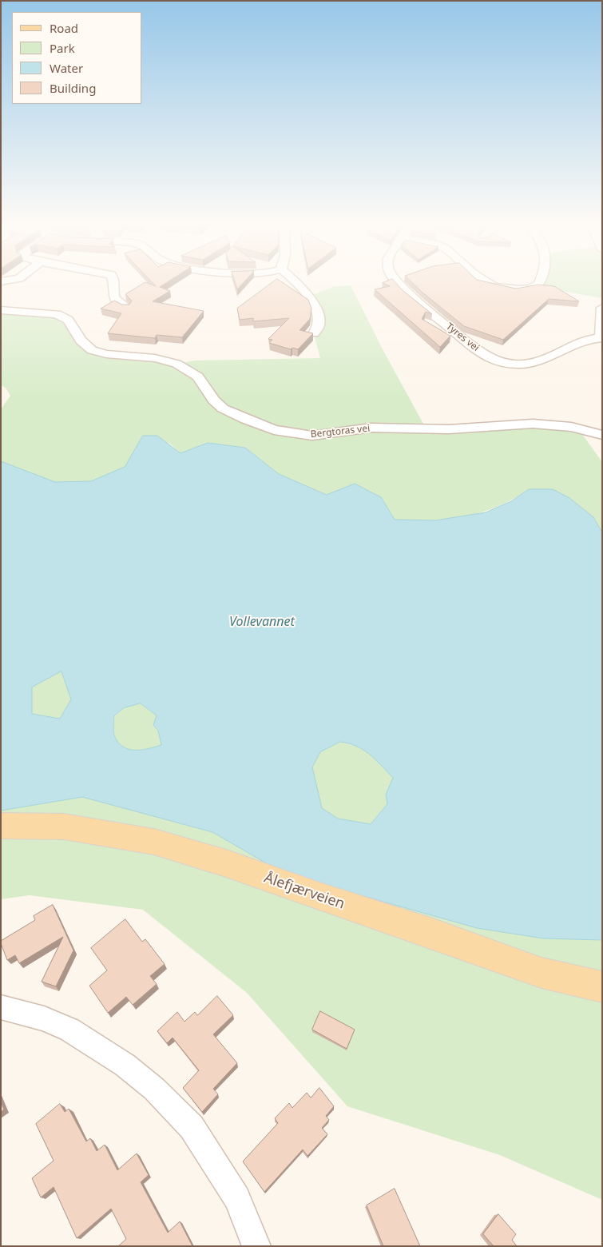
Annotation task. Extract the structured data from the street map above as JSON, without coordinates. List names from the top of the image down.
{
  "streets": {
    "main road": ["Ålefjærveien"],
    "street": ["Tyres vei", "Bergtoras vei"]
  },
  "water": ["Vollevannet"],
  "legend": [
    "Road",
    "Park",
    "Water",
    "Building"
  ]
}
